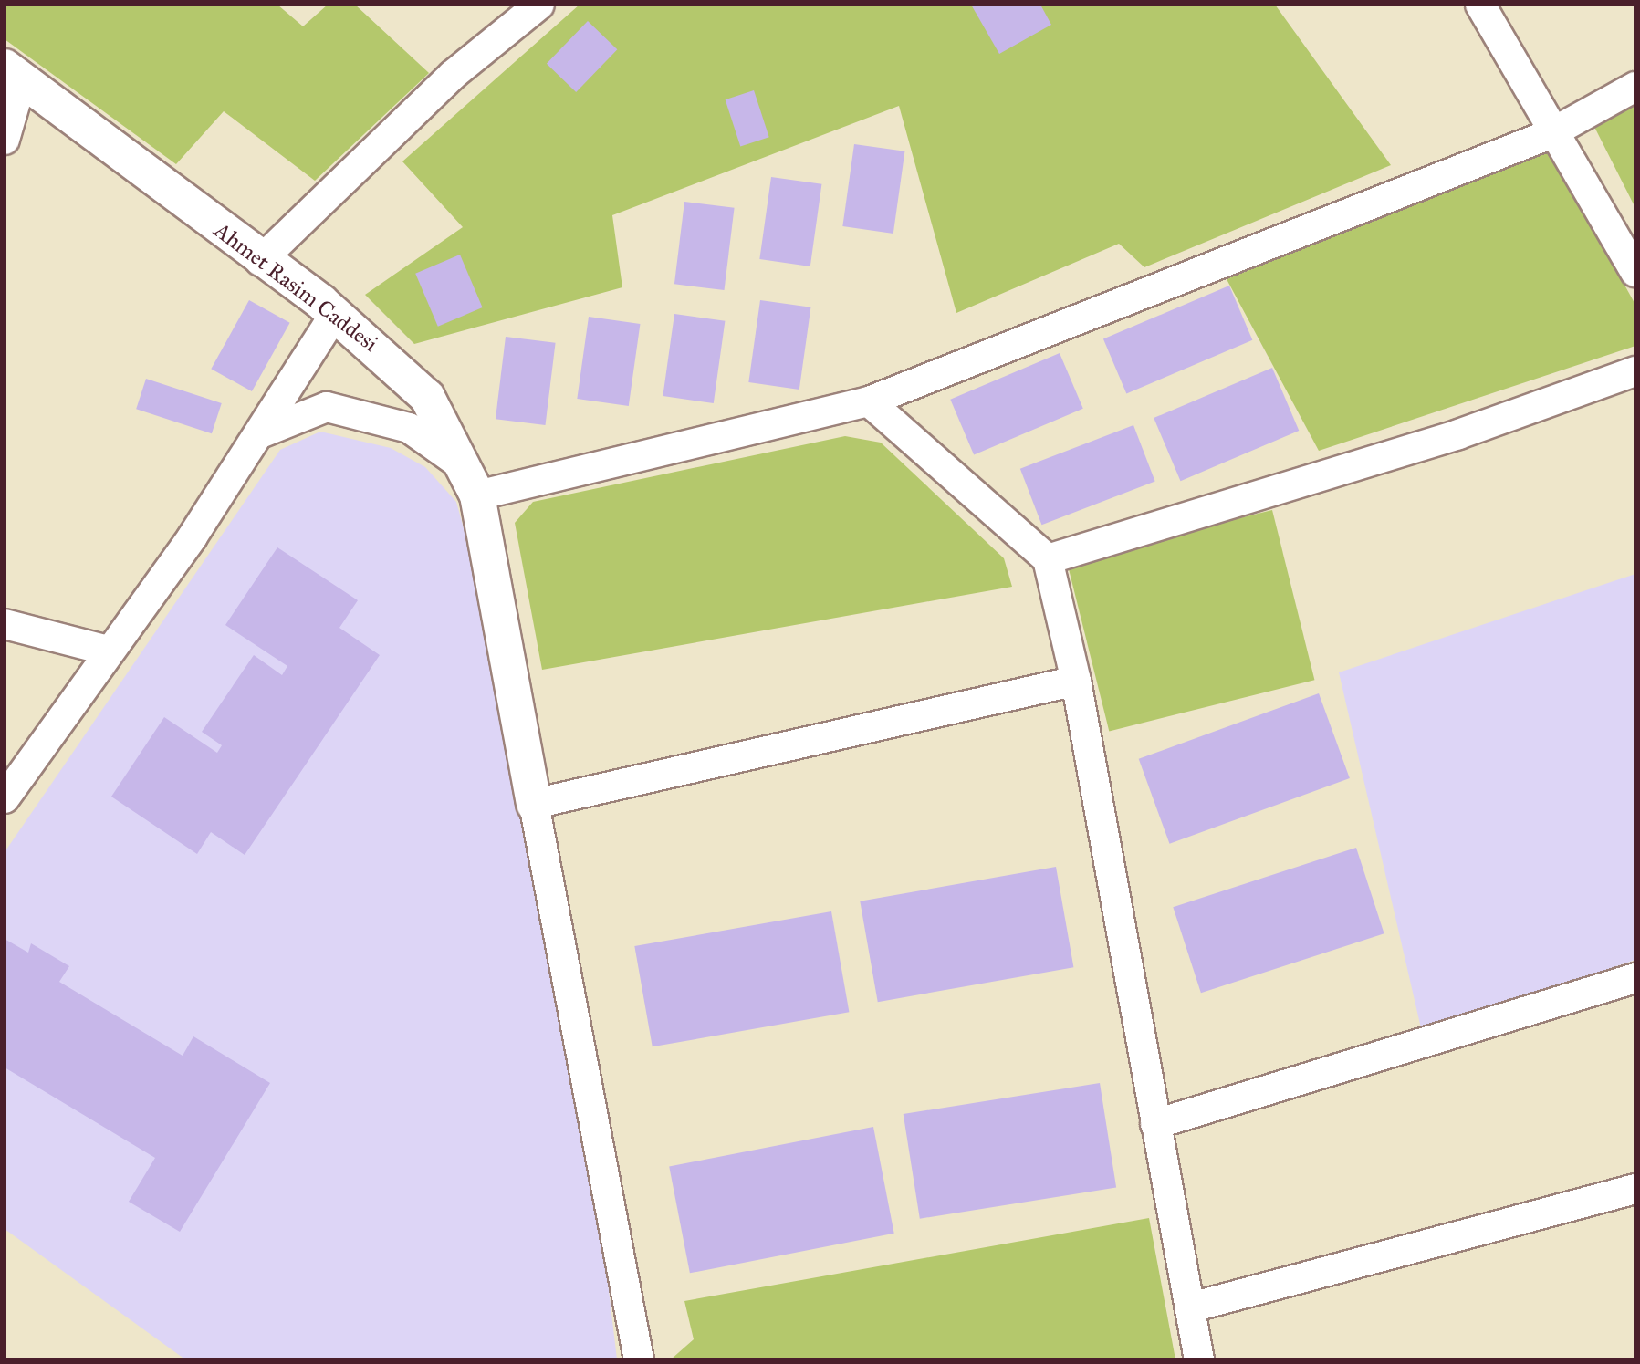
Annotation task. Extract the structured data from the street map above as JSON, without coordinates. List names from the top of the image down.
{
  "streets": {
    "street": ["Ahmet Rasim Caddesi"]
  }
}
